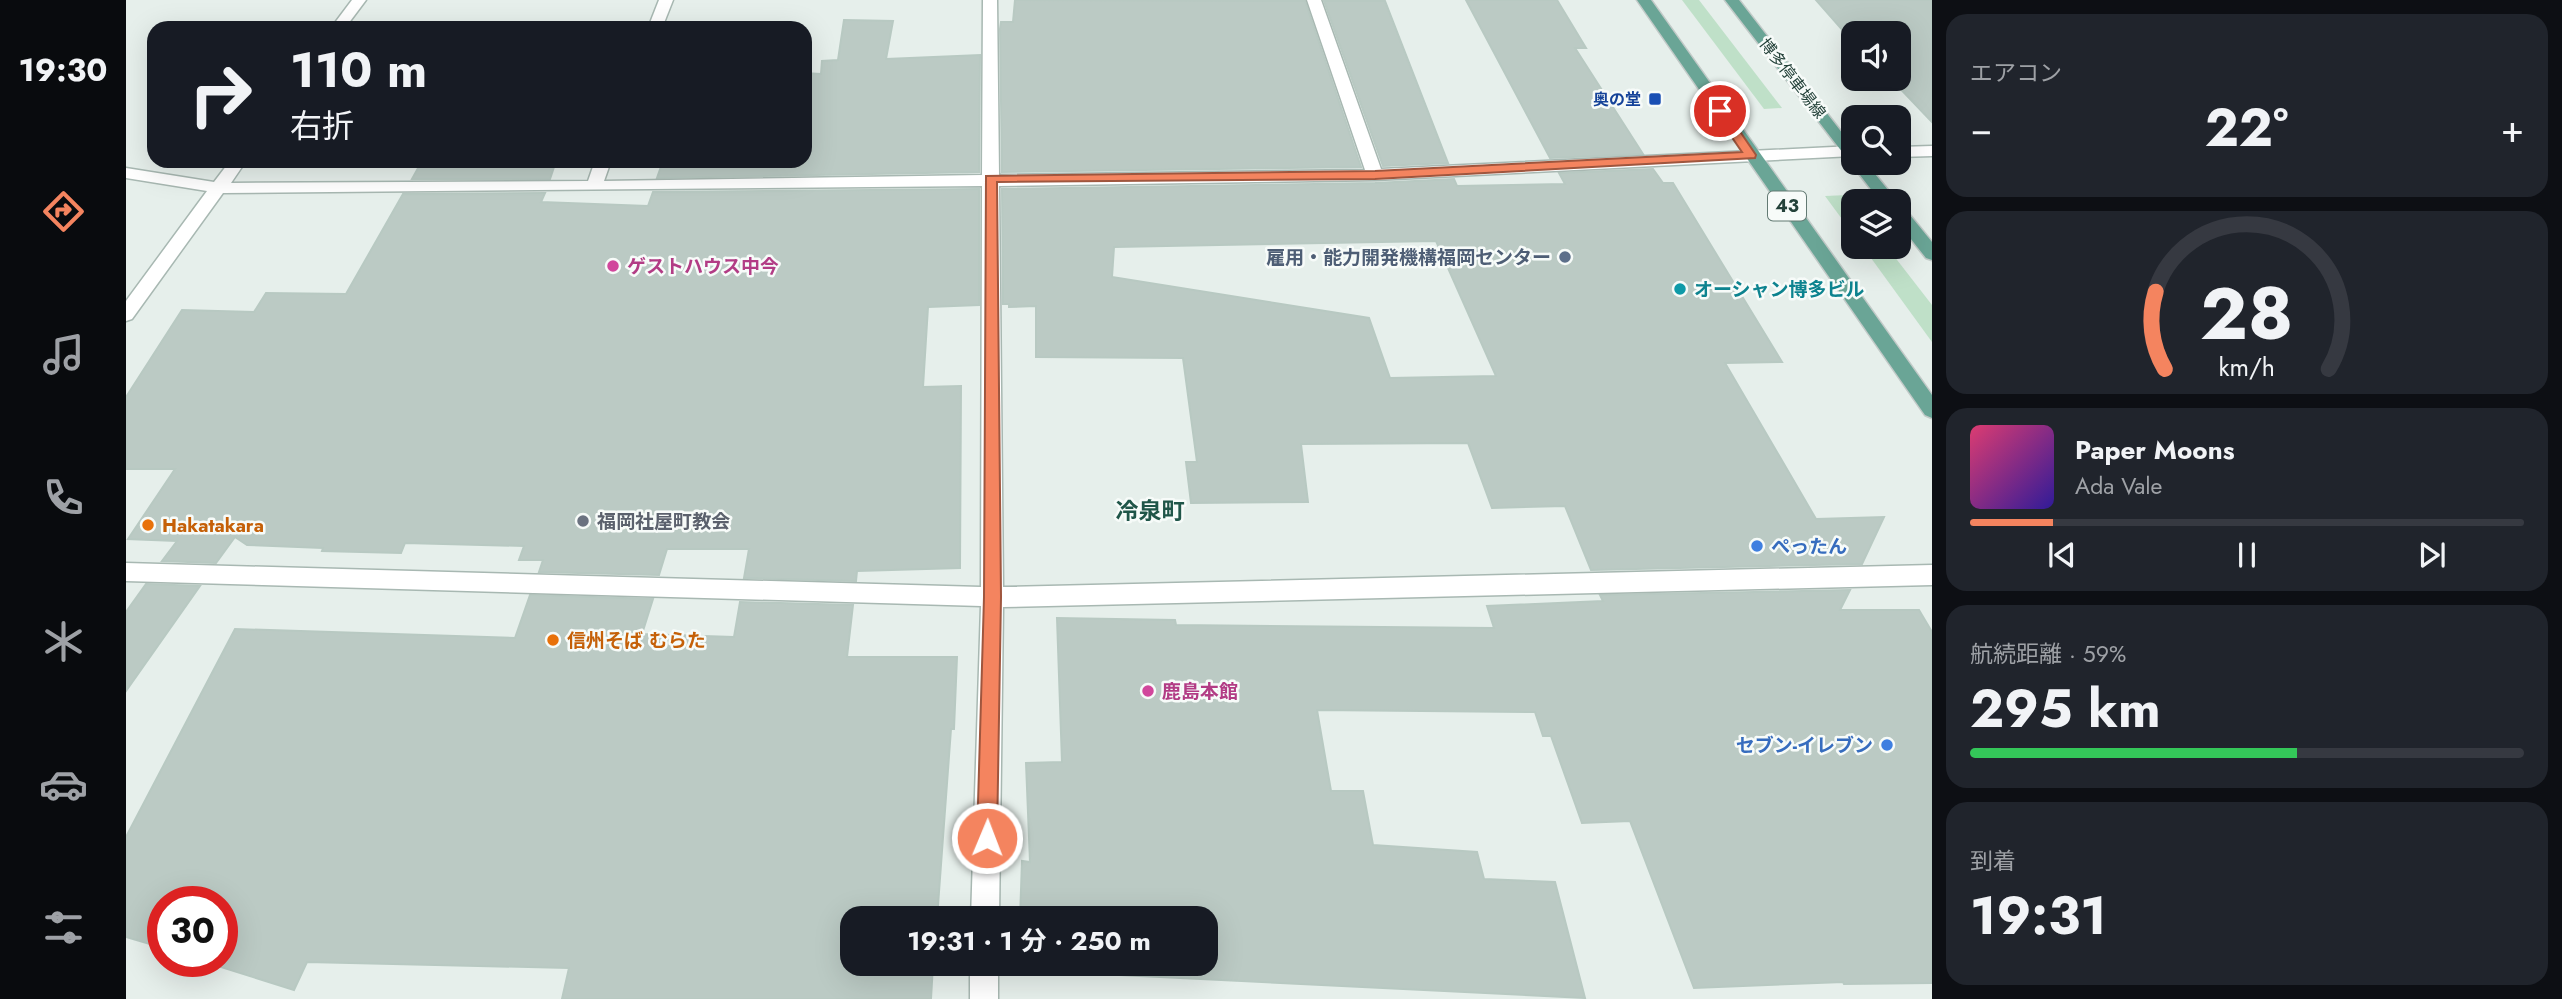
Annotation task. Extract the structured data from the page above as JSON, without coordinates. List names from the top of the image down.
{
  "streets": {
    "main road": ["博多停車場線", "43"]
  },
  "districts": ["冷泉町"],
  "places": {
    "transit": ["奥の堂"],
    "other": [
      "雇用・能力開発機構福岡センター",
      "ゲストハウス中今",
      "オーシャン博多ビル",
      "福岡社屋町教会",
      "Hakatakara",
      "ぺったん",
      "信州そば むらた",
      "鹿島本館",
      "セブン-イレブン"
    ]
  },
  "page": {
    "tabs": "19:30",
    "tile": [
      "エアコン",
      ["航続距離 · 59%", "295 km"],
      ["到着", "19:31"]
    ],
    "turn": ["110 m", "右折"],
    "heat": ["−", "22°", "+"],
    "song": ["Paper Moons", "Ada Vale"],
    "limit": "30",
    "trip": "19:31 · 1 分 · 250 m",
    "gauge": ["28", "km/h"]
  }
}
